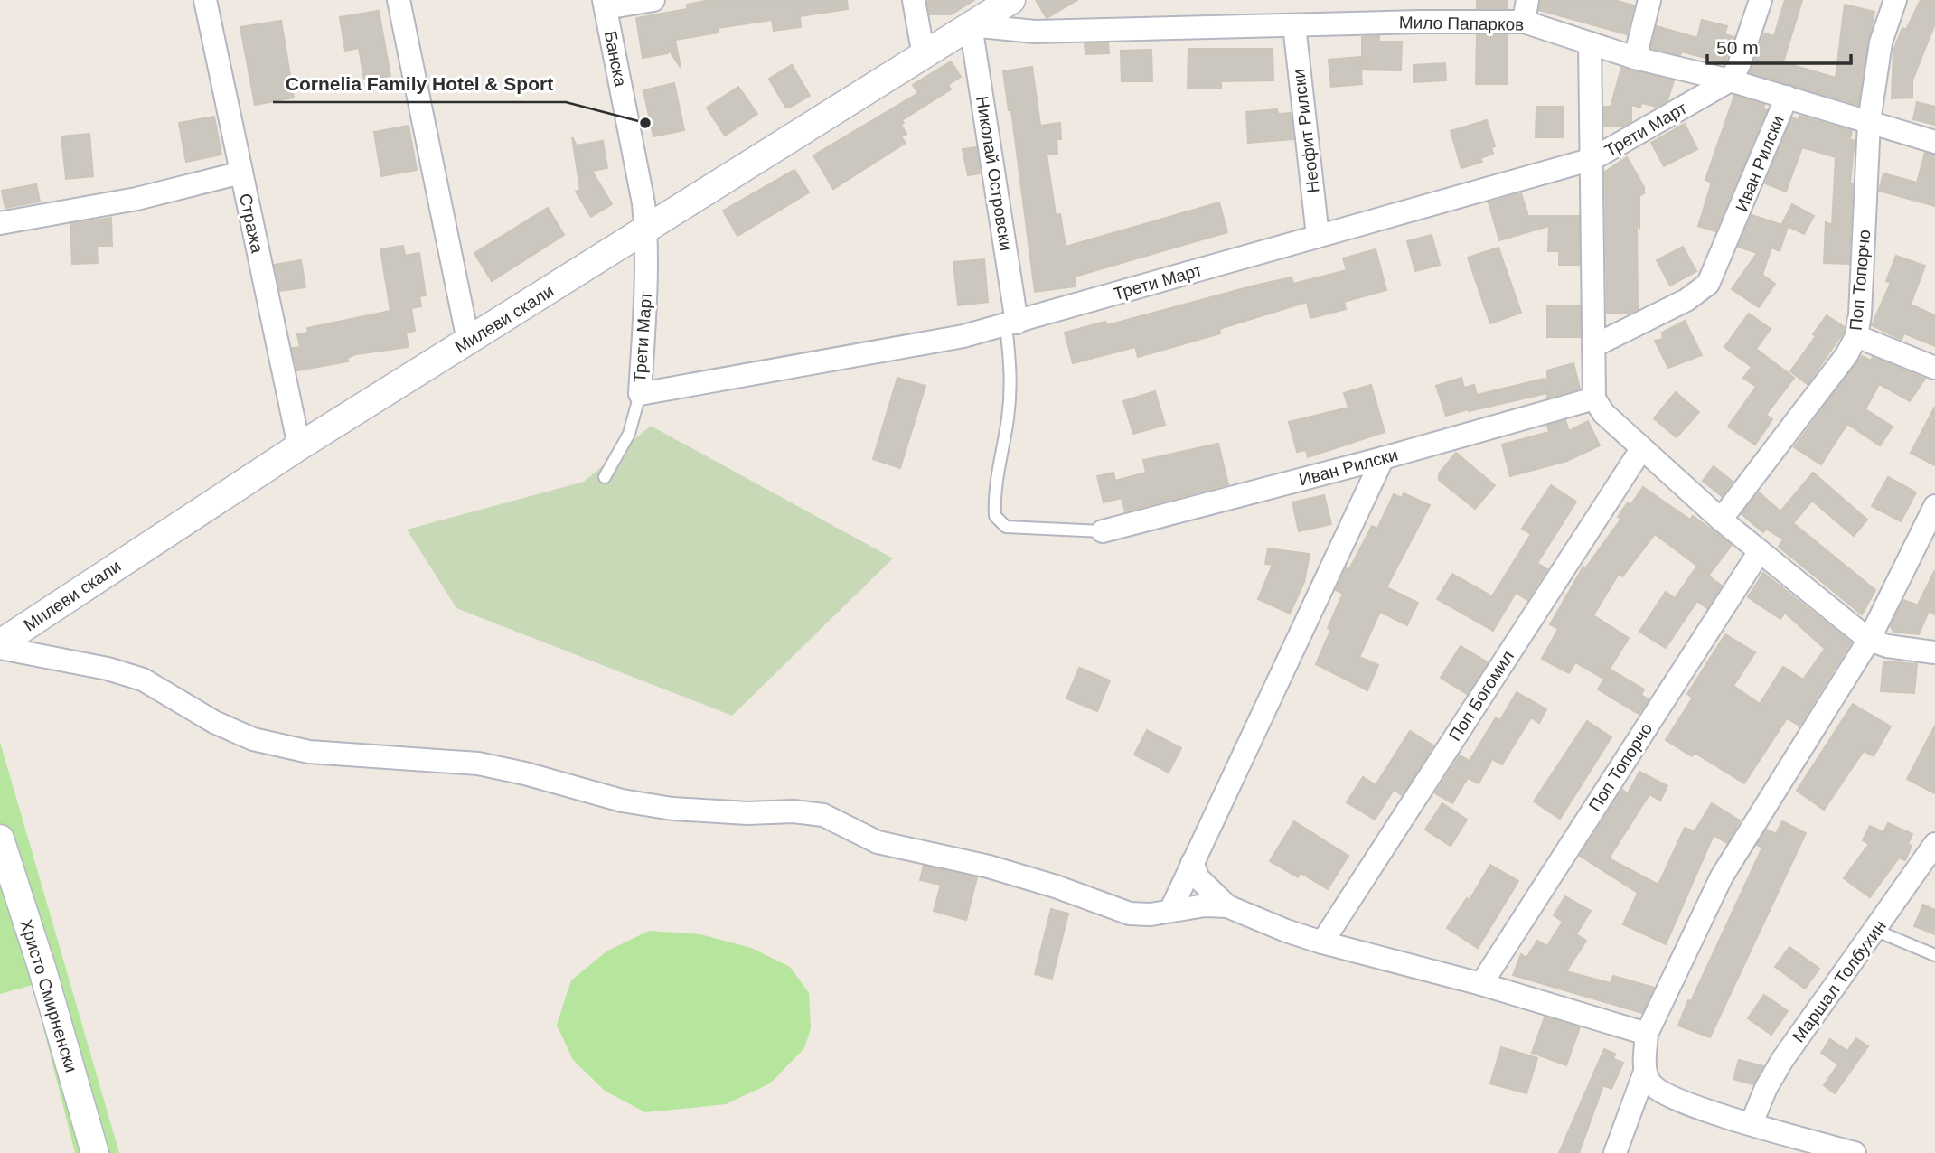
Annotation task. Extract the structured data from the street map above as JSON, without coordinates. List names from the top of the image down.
{
  "streets": {
    "street": [
      "Мило Папарков",
      "Банска",
      "Трети Март",
      "Неофит Рилски",
      "Иван Рилски",
      "Николай Островски",
      "Стража",
      "Поп Топорчо",
      "Милеви скали",
      "Поп Богомил",
      "Маршал Толбухин",
      "Христо Смирненски"
    ]
  },
  "crossings": [
    ["Мило Папарков", "Трети Март"],
    ["Мило Папарков", "Неофит Рилски"],
    ["Мило Папарков", "Иван Рилски"],
    ["Мило Папарков", "Николай Островски"],
    ["Мило Папарков", "Поп Топорчо"],
    ["Мило Папарков", "Милеви скали"],
    ["Банска", "Трети Март"],
    ["Банска", "Милеви скали"],
    ["Трети Март", "Неофит Рилски"],
    ["Трети Март", "Николай Островски"],
    ["Трети Март", "Милеви скали"],
    ["Николай Островски", "Милеви скали"],
    ["Стража", "Милеви скали"]
  ],
  "places": ["Cornelia Family Hotel & Sport"],
  "scale_bar": "50 m"
}
